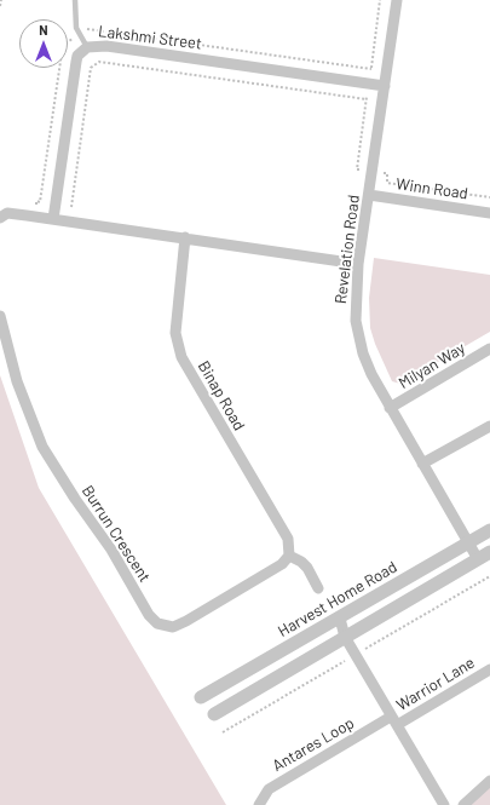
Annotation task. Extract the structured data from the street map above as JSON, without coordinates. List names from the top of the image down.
{
  "streets": {
    "street": [
      "Lakshmi Street",
      "Winn Road",
      "Revelation Road",
      "Milyan Way",
      "Binap Road",
      "Burrun Crescent",
      "Harvest Home Road",
      "Warrior Lane",
      "Antares Loop"
    ]
  },
  "crossings": [
    ["Lakshmi Street", "Revelation Road"],
    ["Winn Road", "Revelation Road"],
    ["Revelation Road", "Milyan Way"],
    ["Revelation Road", "Harvest Home Road"],
    ["Binap Road", "Burrun Crescent"],
    ["Warrior Lane", "Antares Loop"]
  ],
  "north": "top"
}
